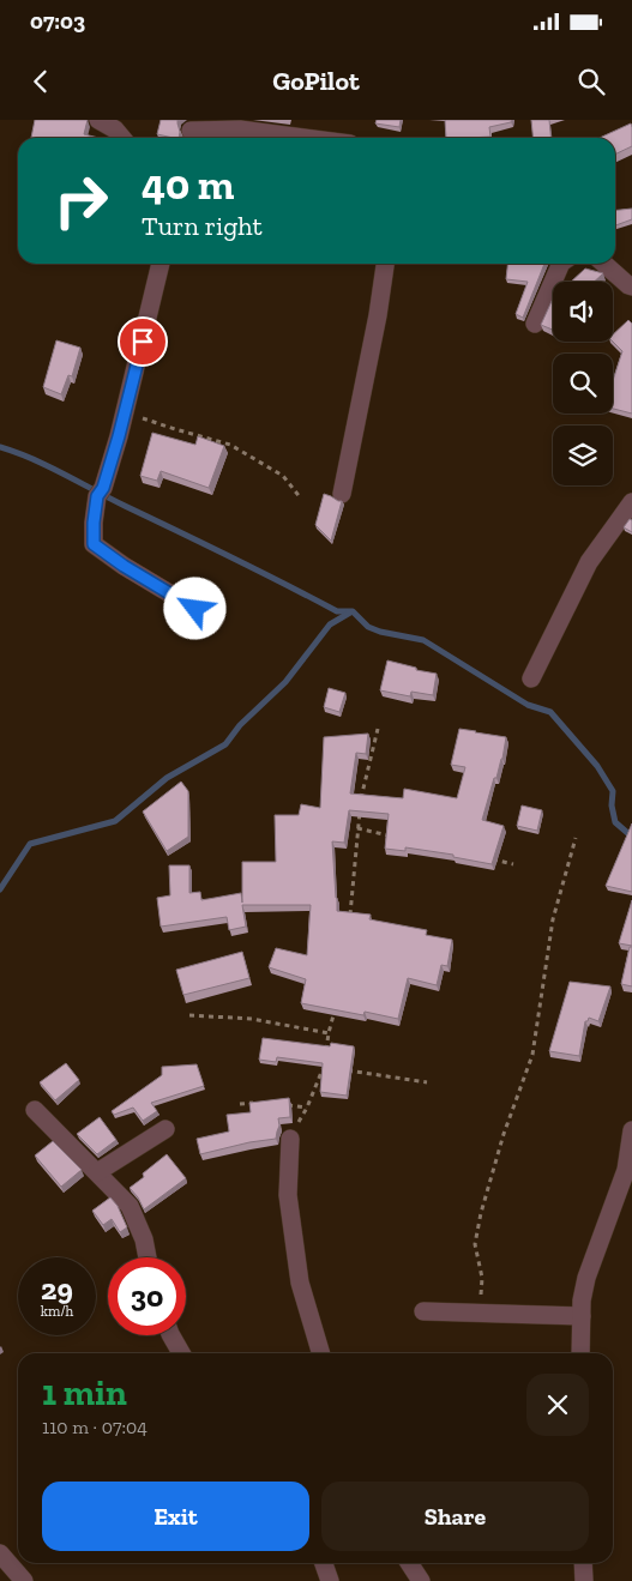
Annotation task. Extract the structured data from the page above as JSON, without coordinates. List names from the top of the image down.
{
  "page": {
    "status": "07:03",
    "header": "GoPilot",
    "turn": ["40 m", "Turn right"],
    "speed": "29 km/h",
    "limit": "30",
    "heading": ["1 min", "110 m · 07:04"],
    "buttons": ["Exit", "Share"]
  }
}
